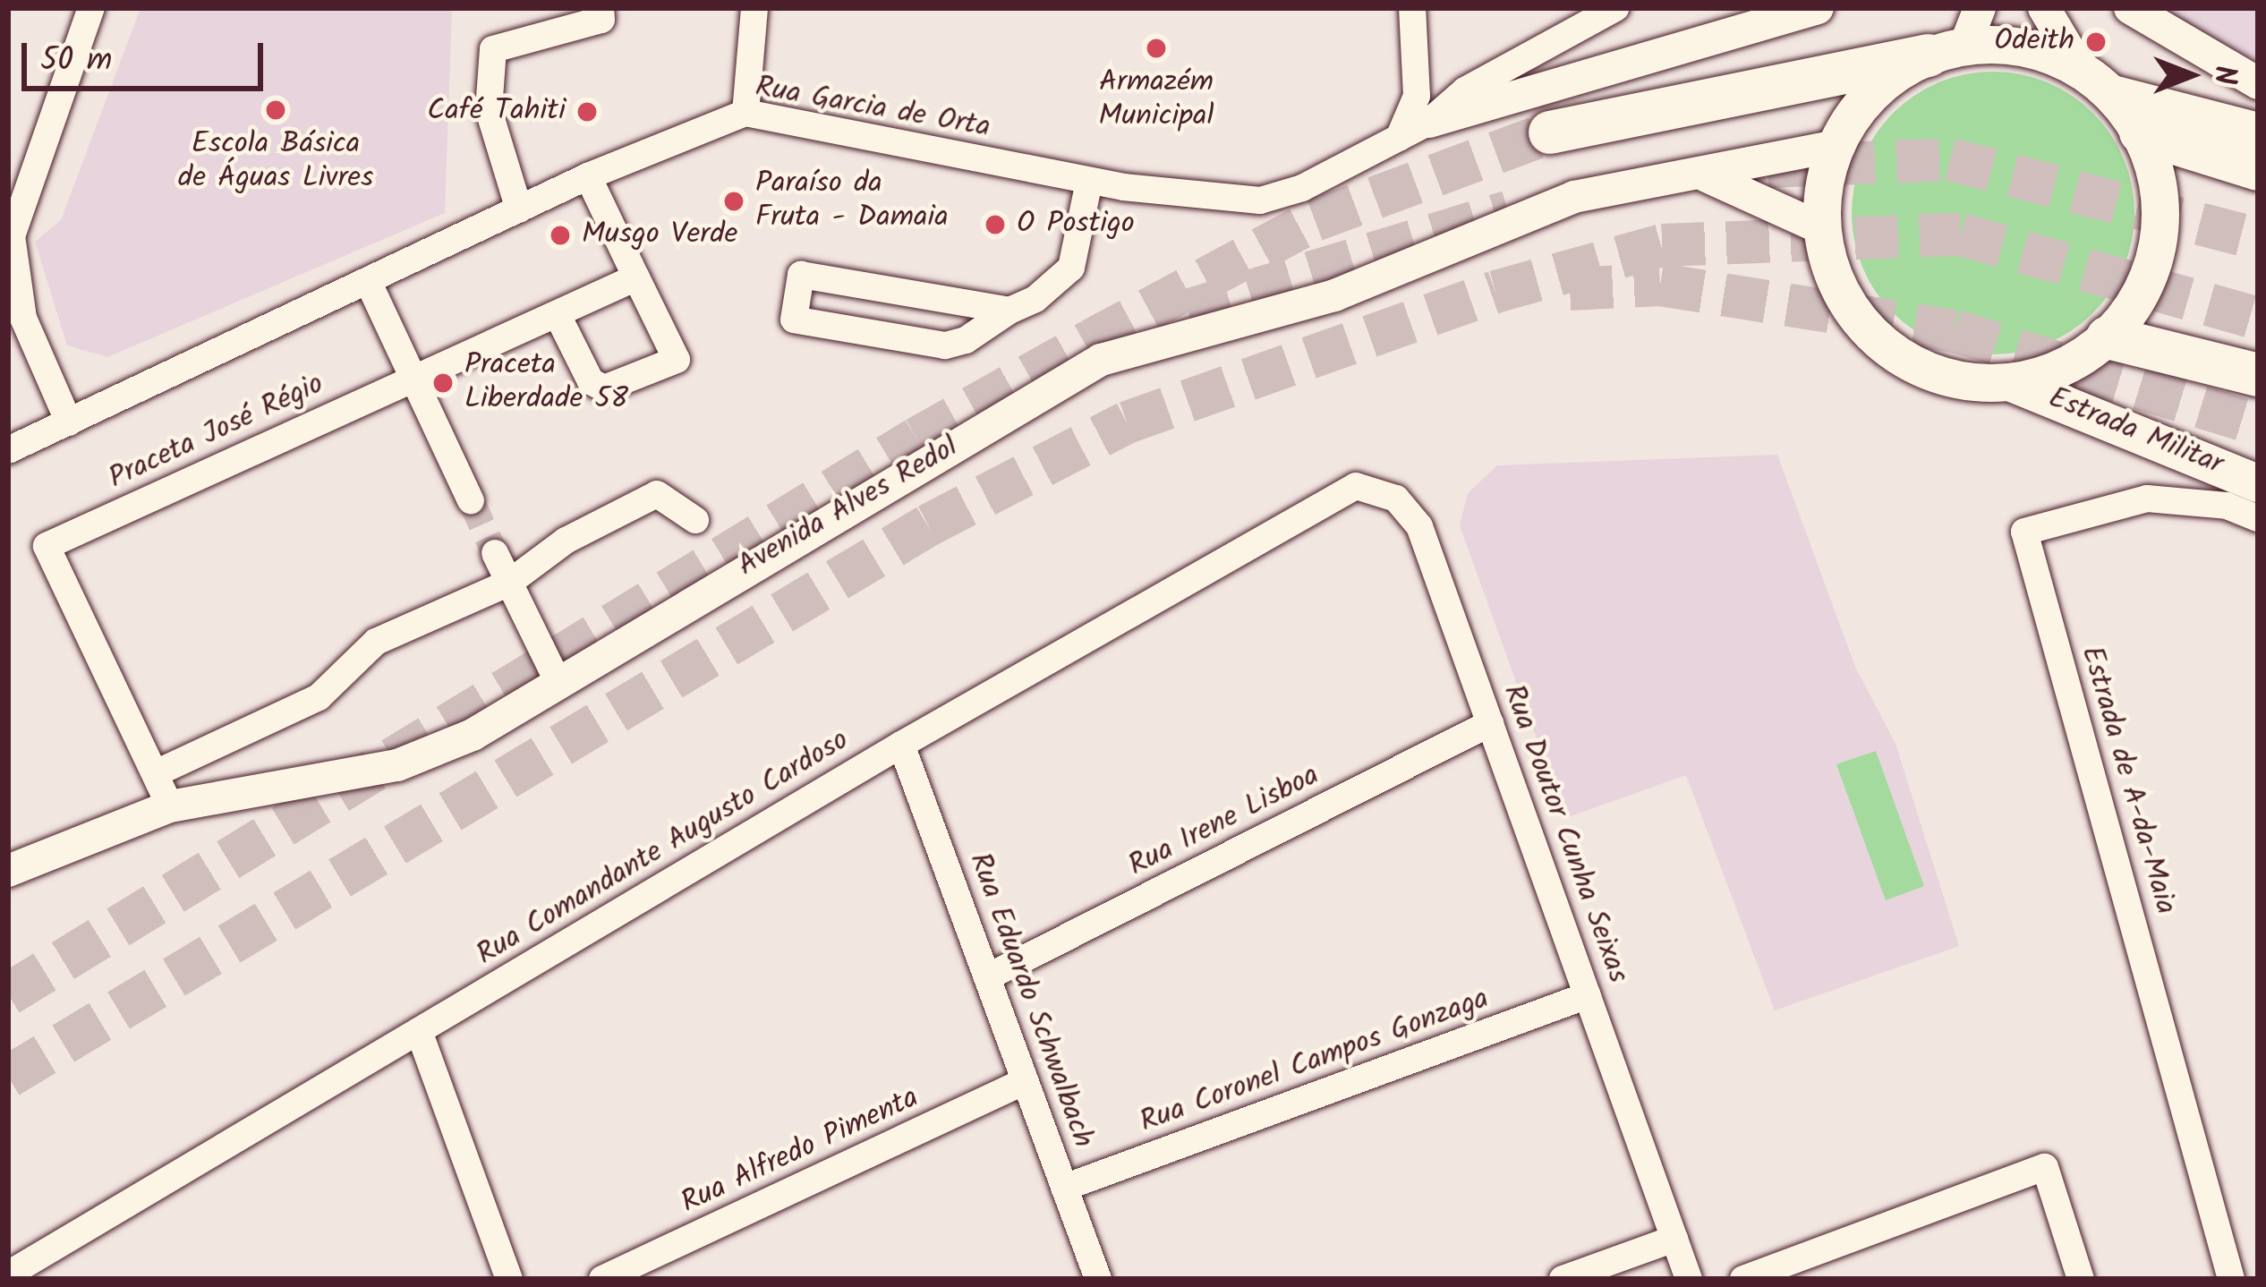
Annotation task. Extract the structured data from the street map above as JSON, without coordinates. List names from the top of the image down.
{
  "streets": {
    "main road": ["Estrada Militar"],
    "street": [
      "Rua Garcia de Orta",
      "Praceta José Régio",
      "Avenida Alves Redol",
      "Estrada de A-da-Maia",
      "Rua Irene Lisboa",
      "Rua Doutor Cunha Seixas",
      "Rua Comandante Augusto Cardoso",
      "Rua Eduardo Schwalbach",
      "Rua Coronel Campos Gonzaga",
      "Rua Alfredo Pimenta"
    ]
  },
  "crossings": [
    ["Estrada Militar", "Avenida Alves Redol"],
    ["Rua Irene Lisboa", "Rua Doutor Cunha Seixas"],
    ["Rua Irene Lisboa", "Rua Eduardo Schwalbach"],
    ["Rua Doutor Cunha Seixas", "Rua Comandante Augusto Cardoso"],
    ["Rua Doutor Cunha Seixas", "Rua Coronel Campos Gonzaga"],
    ["Rua Comandante Augusto Cardoso", "Rua Eduardo Schwalbach"],
    ["Rua Eduardo Schwalbach", "Rua Coronel Campos Gonzaga"],
    ["Rua Eduardo Schwalbach", "Rua Alfredo Pimenta"]
  ],
  "places": [
    "Odeith",
    "Armazém Municipal",
    "Escola Básica de Águas Livres",
    "Café Tahiti",
    "Paraíso da Fruta - Damaia",
    "O Postigo",
    "Musgo Verde",
    "Praceta Liberdade 58"
  ],
  "scale_bar": "50 m",
  "north": "right"
}
